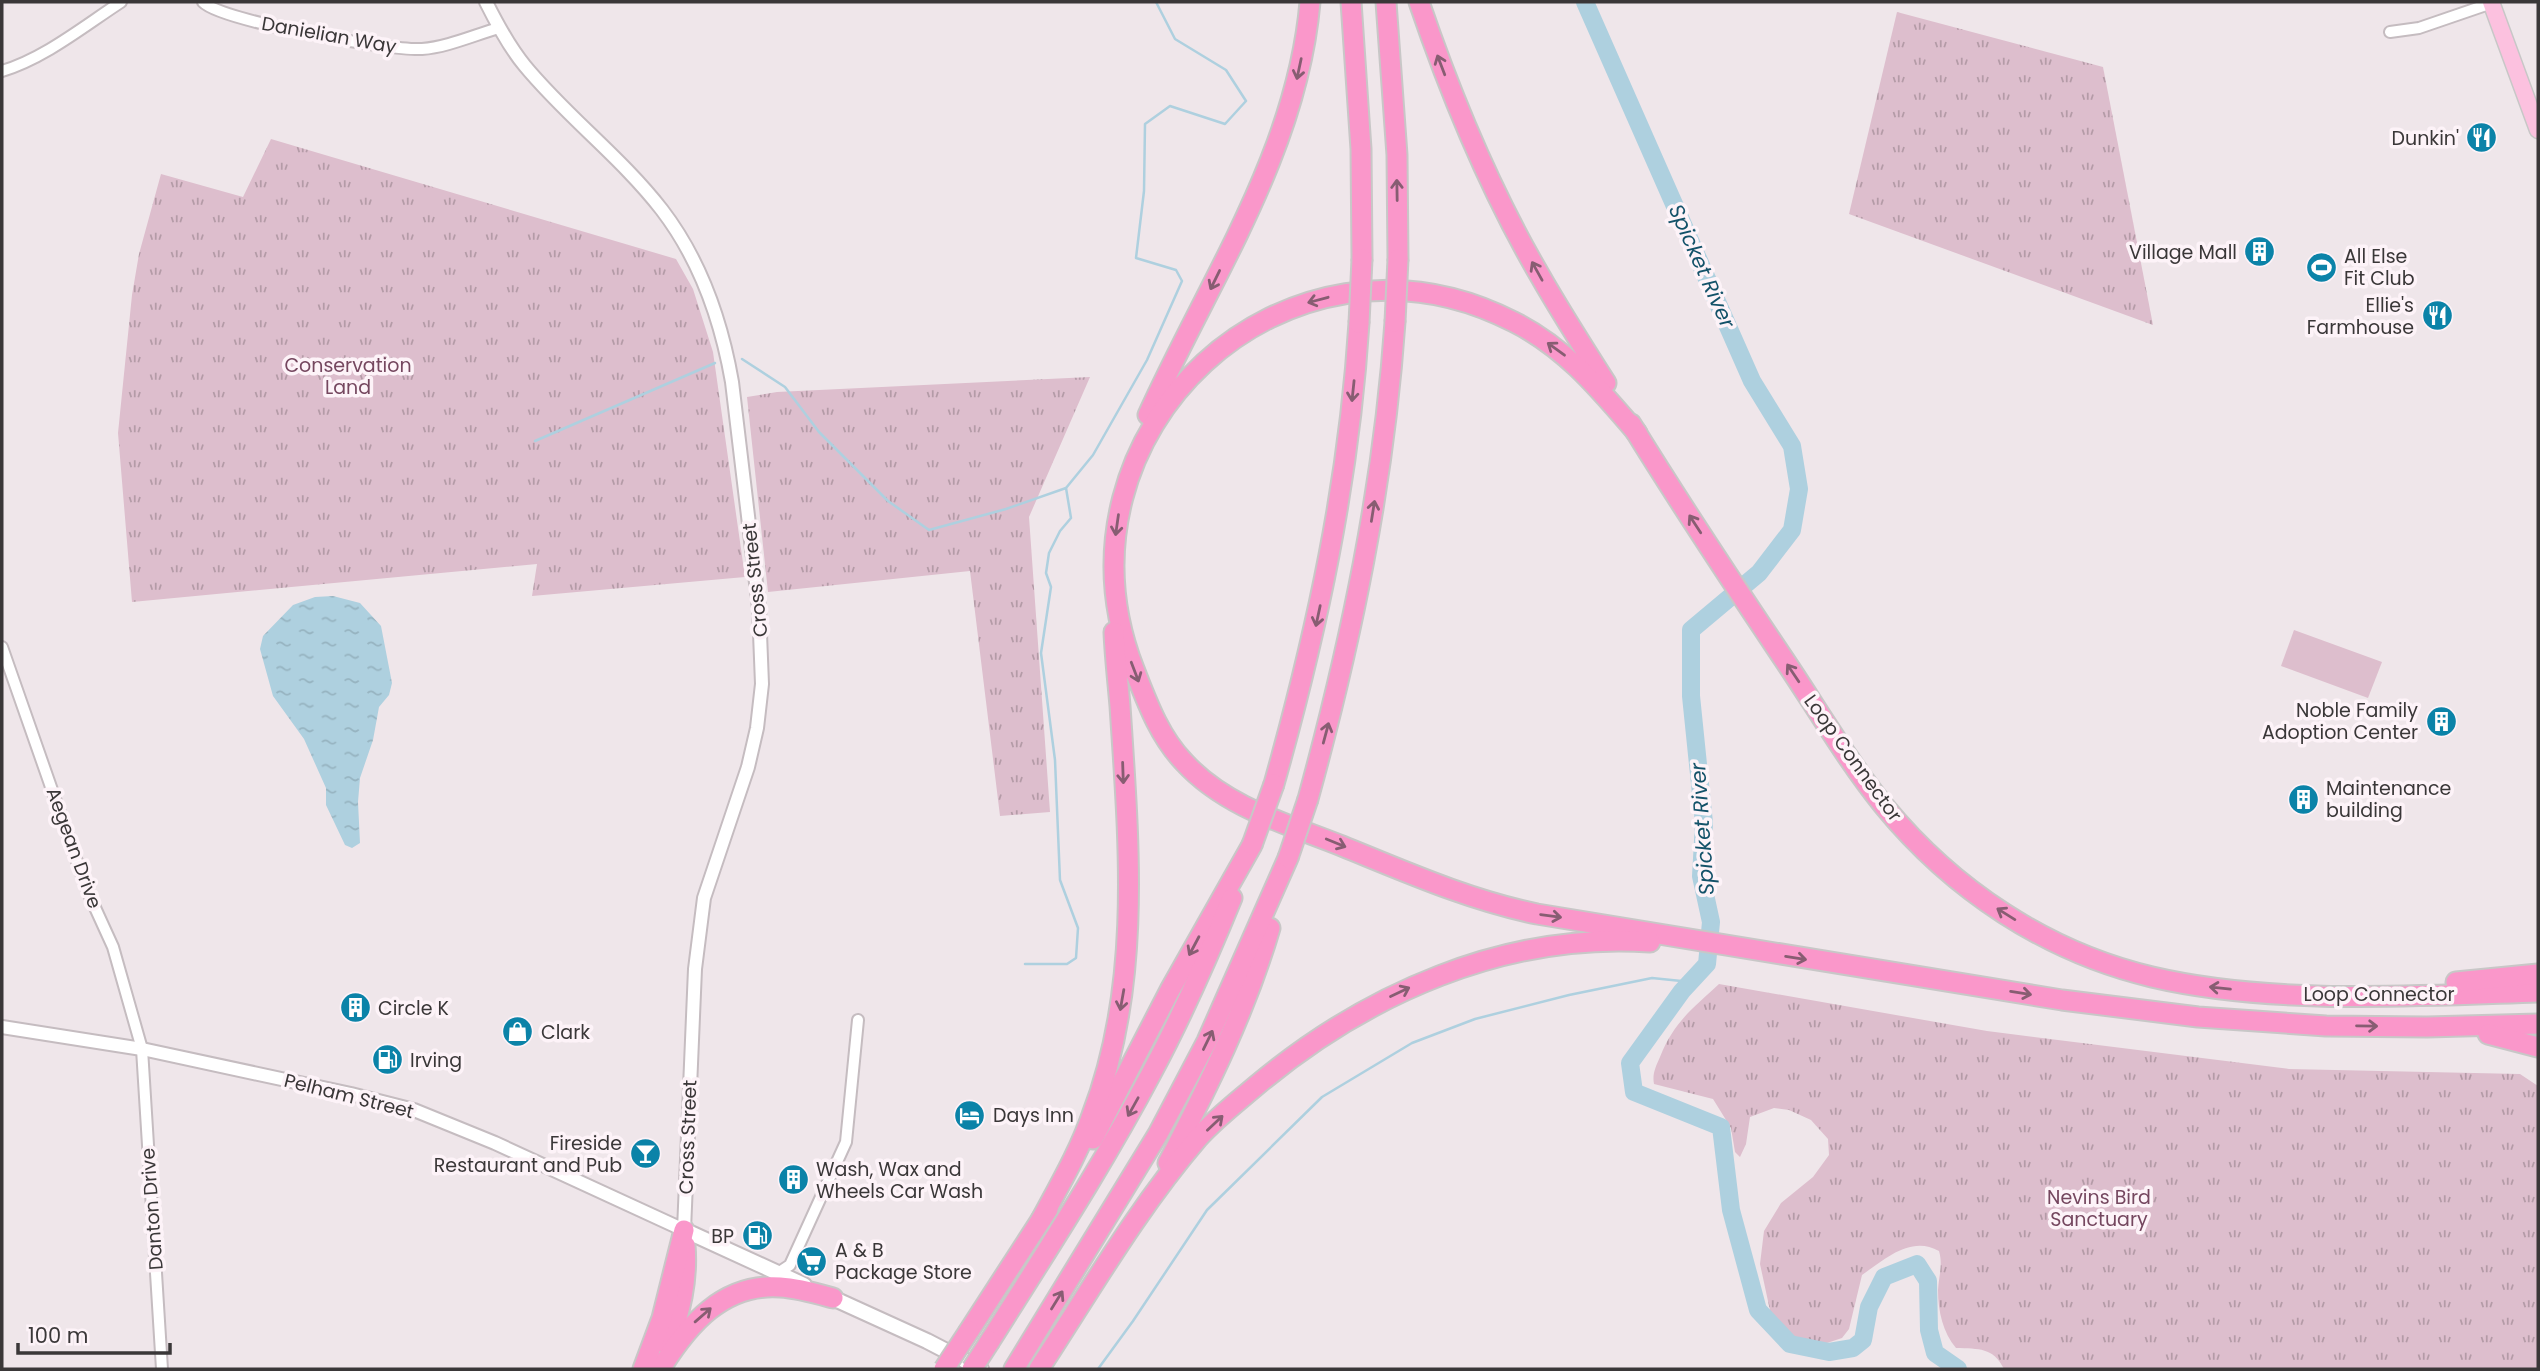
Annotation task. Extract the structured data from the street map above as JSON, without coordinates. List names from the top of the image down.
{
  "streets": {
    "highway": ["Loop Connector"],
    "main road": ["Pelham Street"],
    "street": [
      "Danielian Way",
      "Cross Street",
      "Aegean Drive",
      "Danton Drive"
    ]
  },
  "crossings": [
    ["Danielian Way", "Cross Street"],
    ["Cross Street", "Pelham Street"],
    ["Aegean Drive", "Pelham Street"],
    ["Aegean Drive", "Danton Drive"],
    ["Pelham Street", "Danton Drive"]
  ],
  "water": ["Spicket River"],
  "parks": ["Conservation Land", "Nevins Bird Sanctuary"],
  "places": {
    "restaurant": ["Dunkin'", "Ellie's Farmhouse"],
    "building": [
      "Village Mall",
      "Noble Family Adoption Center",
      "Maintenance building",
      "Circle K",
      "Wash, Wax and Wheels Car Wash"
    ],
    "sports": ["All Else Fit Club"],
    "shop": ["Clark"],
    "fuel station": ["Irving", "BP"],
    "hotel": ["Days Inn"],
    "bar": ["Fireside Restaurant and Pub"],
    "supermarket": ["A & B Package Store"]
  },
  "scale_bar": "100 m"
}
